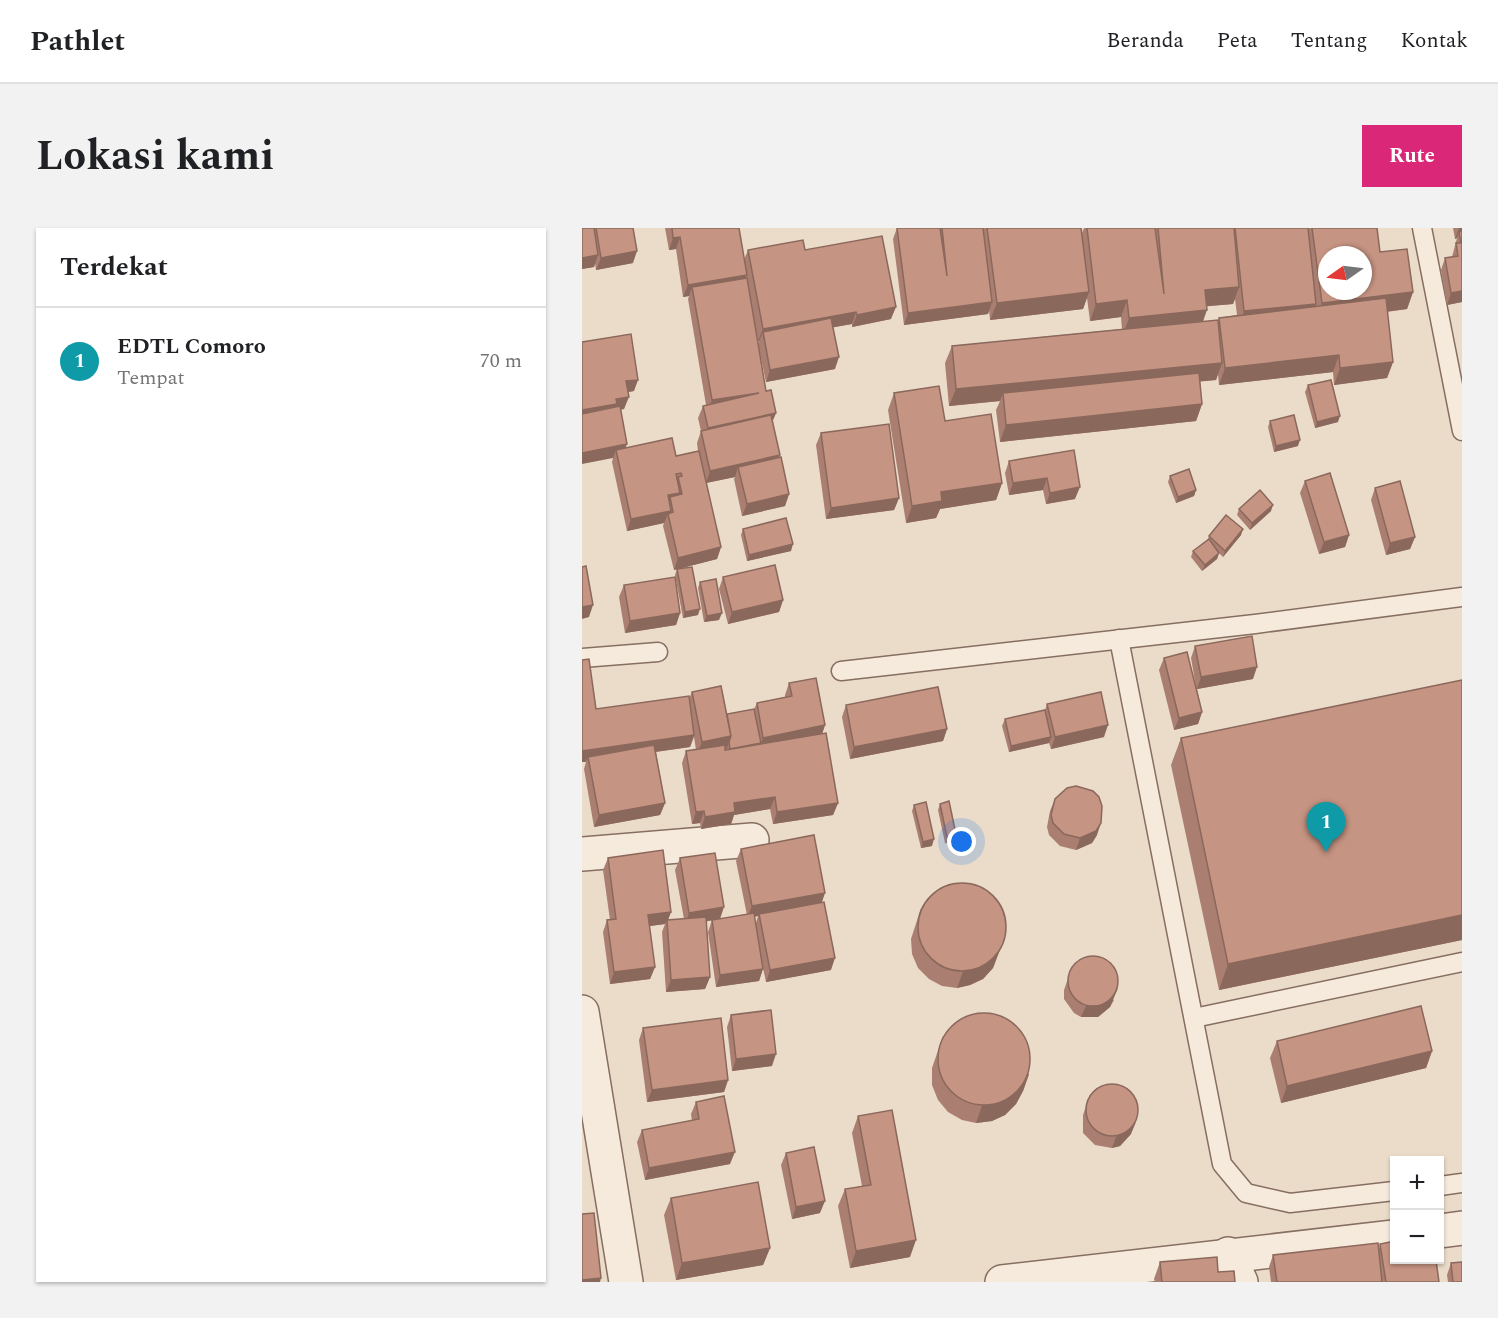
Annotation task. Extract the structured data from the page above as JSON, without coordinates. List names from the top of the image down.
{
  "north": "left",
  "page": {
    "header": "Pathlet",
    "nav": [
      "Beranda",
      "Peta",
      "Tentang",
      "Kontak"
    ],
    "title": "Lokasi kami",
    "buttons": "Rute",
    "heading": "Terdekat",
    "list": [
      {
        "mark": "1",
        "name": "EDTL Comoro",
        "note": "Tempat",
        "value": "70 m"
      }
    ],
    "pins": "1",
    "map_buttons": ["+", "−"]
  }
}
